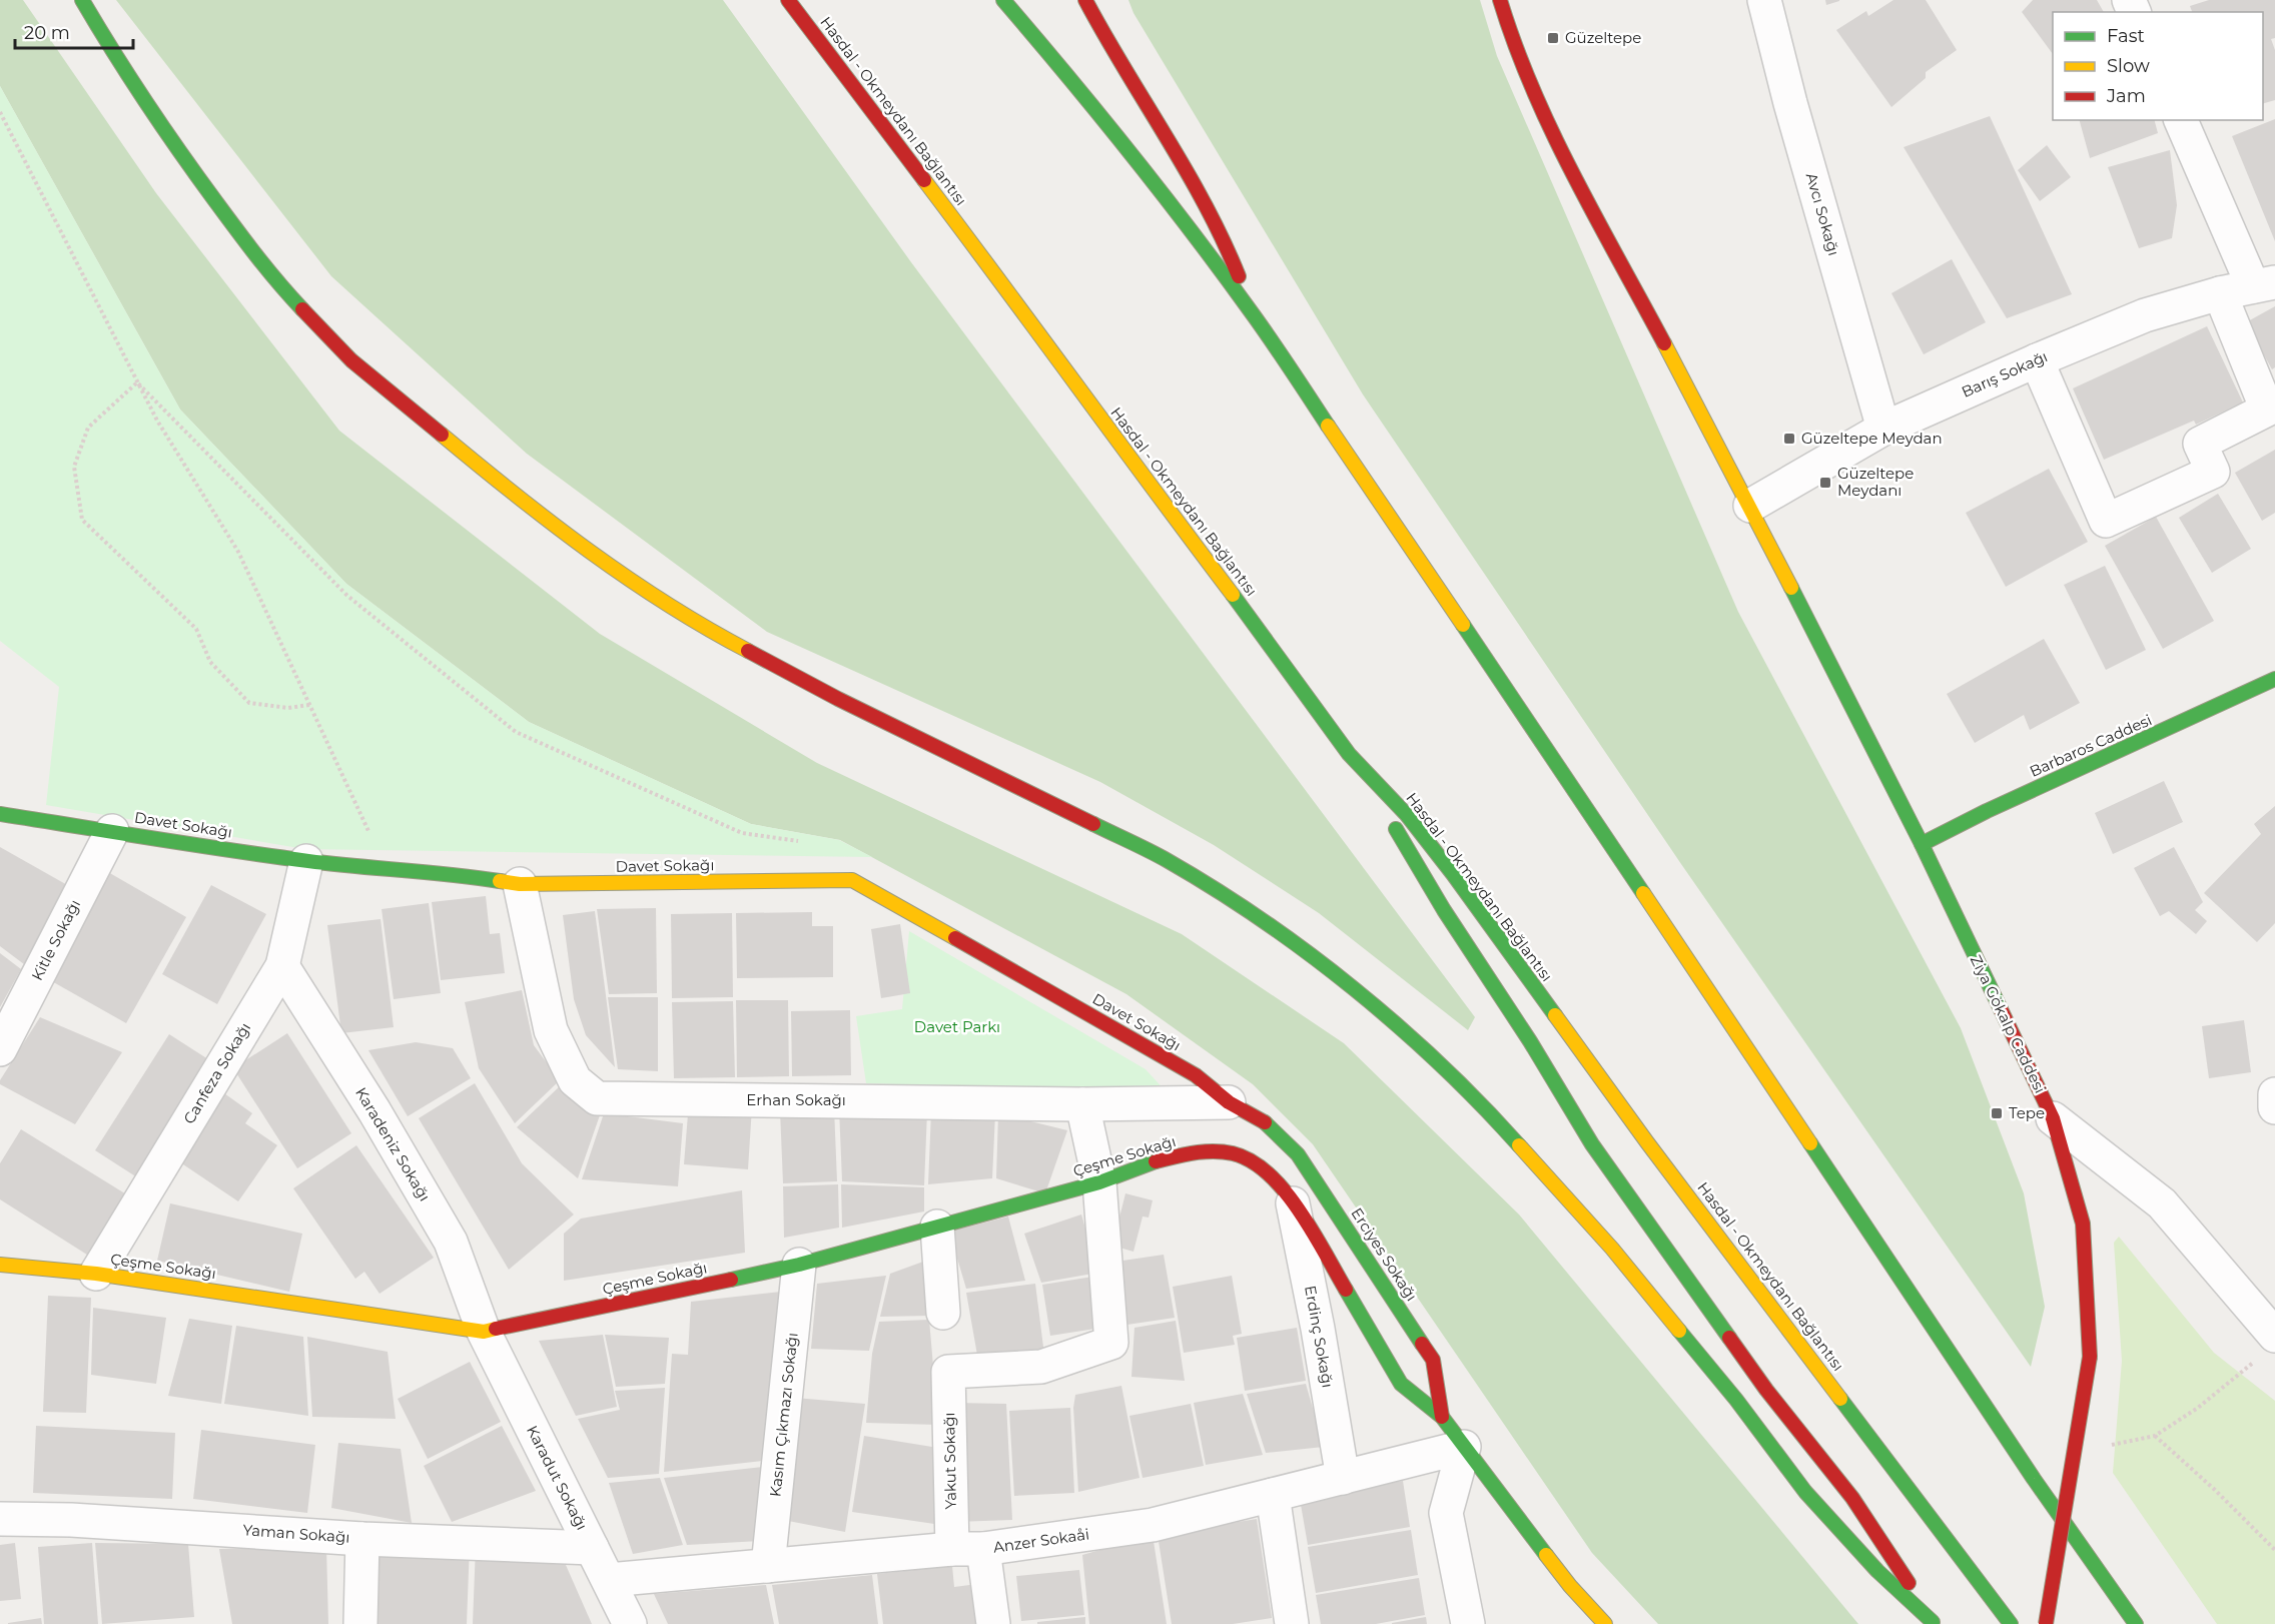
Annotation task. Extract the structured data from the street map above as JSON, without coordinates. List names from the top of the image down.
{
  "streets": {
    "main road": [
      "Hasdal - Okmeydanı Bağlantısı",
      "Barbaros Caddesi",
      "Davet Sokağı",
      "Ziya Gökalp Caddesi",
      "Çeşme Sokağı",
      "Erciyes Sokağı"
    ],
    "street": [
      "Avcı Sokağı",
      "Barış Sokağı",
      "Kitle Sokağı",
      "Canfeza Sokağı",
      "Erhan Sokağı",
      "Karadeniz Sokağı",
      "Erdinç Sokağı",
      "Kasım Çıkmazı Sokağı",
      "Yakut Sokağı",
      "Karadut Sokağı",
      "Yaman Sokağı",
      "Anzer Sokaåi"
    ]
  },
  "crossings": [
    ["Avcı Sokağı", "Barış Sokağı"],
    ["Barış Sokağı", "Ziya Gökalp Caddesi"],
    ["Barbaros Caddesi", "Ziya Gökalp Caddesi"],
    ["Davet Sokağı", "Kitle Sokağı"],
    ["Davet Sokağı", "Canfeza Sokağı"],
    ["Davet Sokağı", "Erhan Sokağı"],
    ["Davet Sokağı", "Erciyes Sokağı"],
    ["Canfeza Sokağı", "Karadeniz Sokağı"],
    ["Canfeza Sokağı", "Çeşme Sokağı"],
    ["Karadeniz Sokağı", "Çeşme Sokağı"],
    ["Karadeniz Sokağı", "Karadut Sokağı"],
    ["Çeşme Sokağı", "Erciyes Sokağı"],
    ["Çeşme Sokağı", "Erdinç Sokağı"],
    ["Çeşme Sokağı", "Kasım Çıkmazı Sokağı"],
    ["Çeşme Sokağı", "Yakut Sokağı"],
    ["Çeşme Sokağı", "Karadut Sokağı"],
    ["Erciyes Sokağı", "Erdinç Sokağı"],
    ["Erciyes Sokağı", "Anzer Sokaåi"],
    ["Erdinç Sokağı", "Anzer Sokaåi"],
    ["Kasım Çıkmazı Sokağı", "Anzer Sokaåi"],
    ["Yakut Sokağı", "Anzer Sokaåi"],
    ["Karadut Sokağı", "Yaman Sokağı"],
    ["Karadut Sokağı", "Anzer Sokaåi"]
  ],
  "parks": ["Davet Parkı"],
  "places": {
    "transit": [
      "Güzeltepe",
      "Güzeltepe Meydan",
      "Güzeltepe Meydanı",
      "Tepe"
    ]
  },
  "legend": ["Fast", "Slow", "Jam"],
  "scale_bar": "20 m"
}
